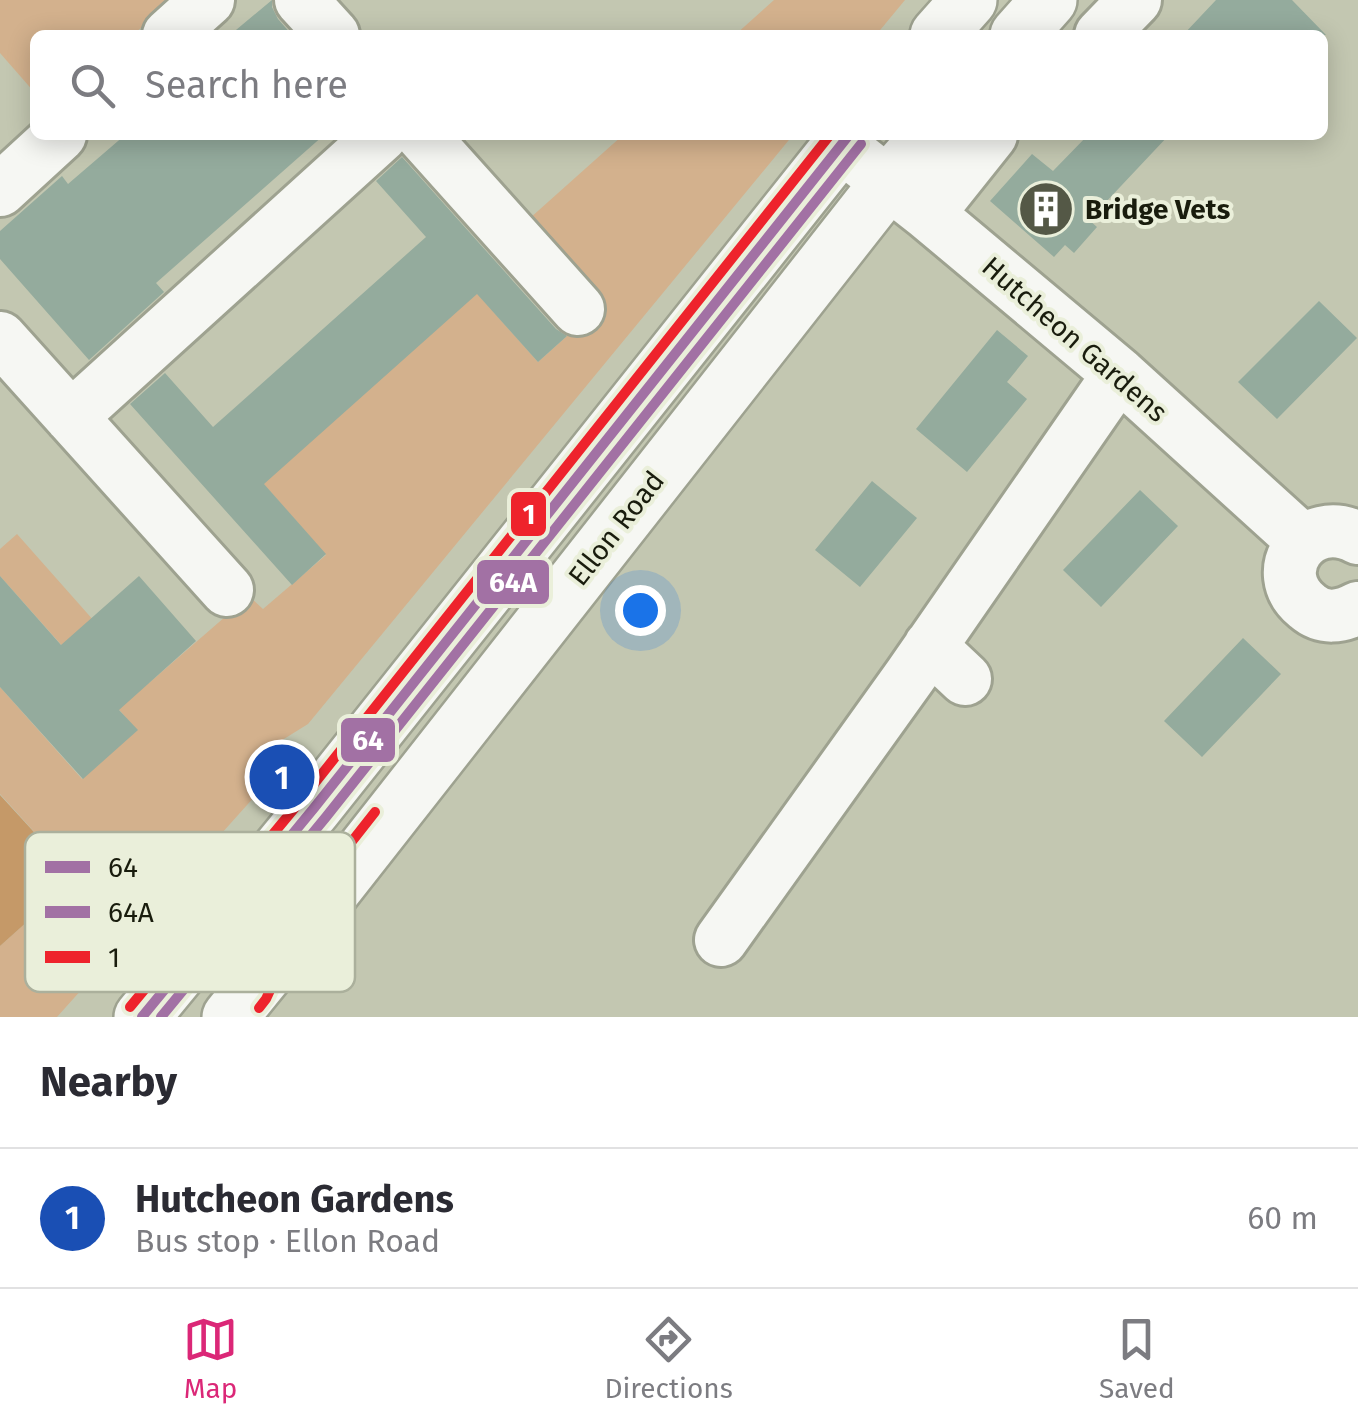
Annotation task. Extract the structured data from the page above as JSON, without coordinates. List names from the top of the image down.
{
  "streets": {
    "main road": ["Ellon Road"],
    "street": ["Hutcheon Gardens"]
  },
  "crossings": [
    ["Hutcheon Gardens", "Ellon Road"]
  ],
  "places": {
    "building": ["Bridge Vets"]
  },
  "lines": ["transit line 64", "transit line 1", "transit line 64A"],
  "legend": ["64", "64A", "1"],
  "page": {
    "search": "Search here",
    "pins": "1",
    "heading": "Nearby",
    "list": [
      {
        "mark": "1",
        "name": "Hutcheon Gardens",
        "note": "Bus stop · Ellon Road",
        "value": "60 m"
      }
    ],
    "nav": ["Map", "Directions", "Saved"]
  }
}
